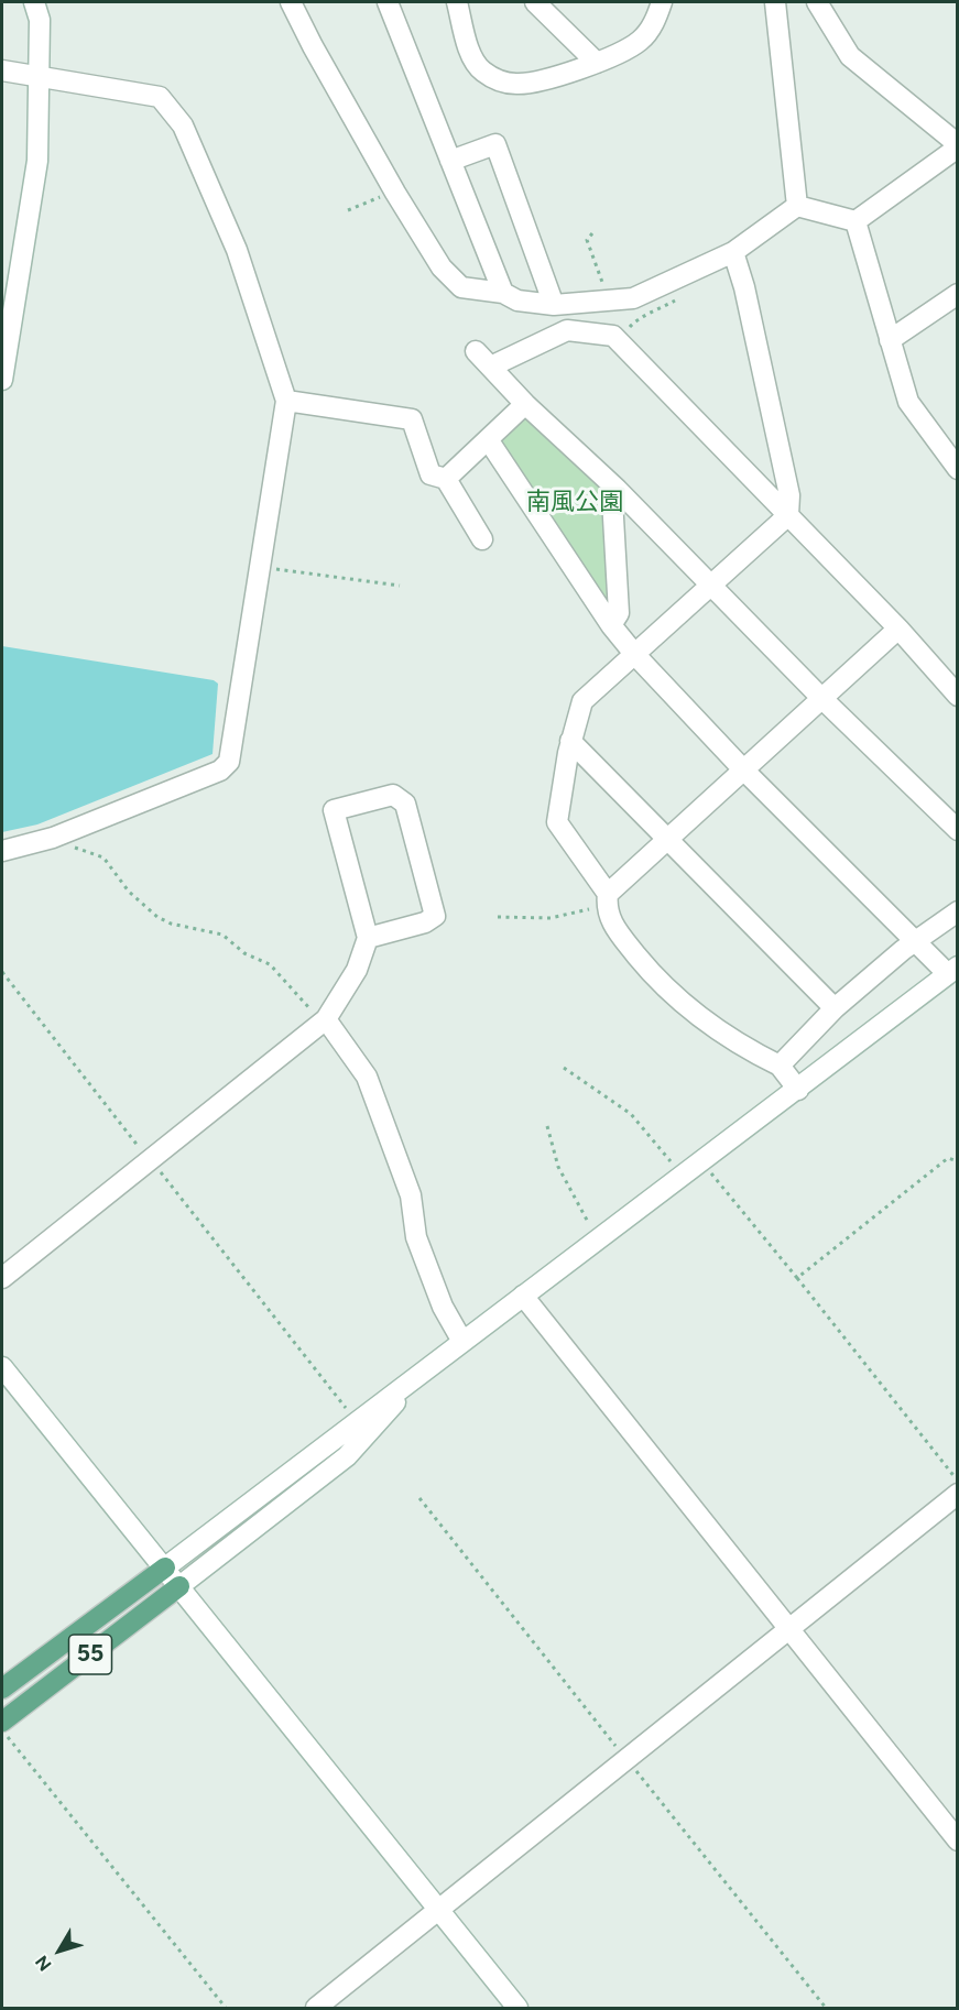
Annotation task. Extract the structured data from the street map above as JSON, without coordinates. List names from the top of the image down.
{
  "streets": {
    "main road": ["55"]
  },
  "parks": ["南風公園"],
  "north": "bottom left"
}
